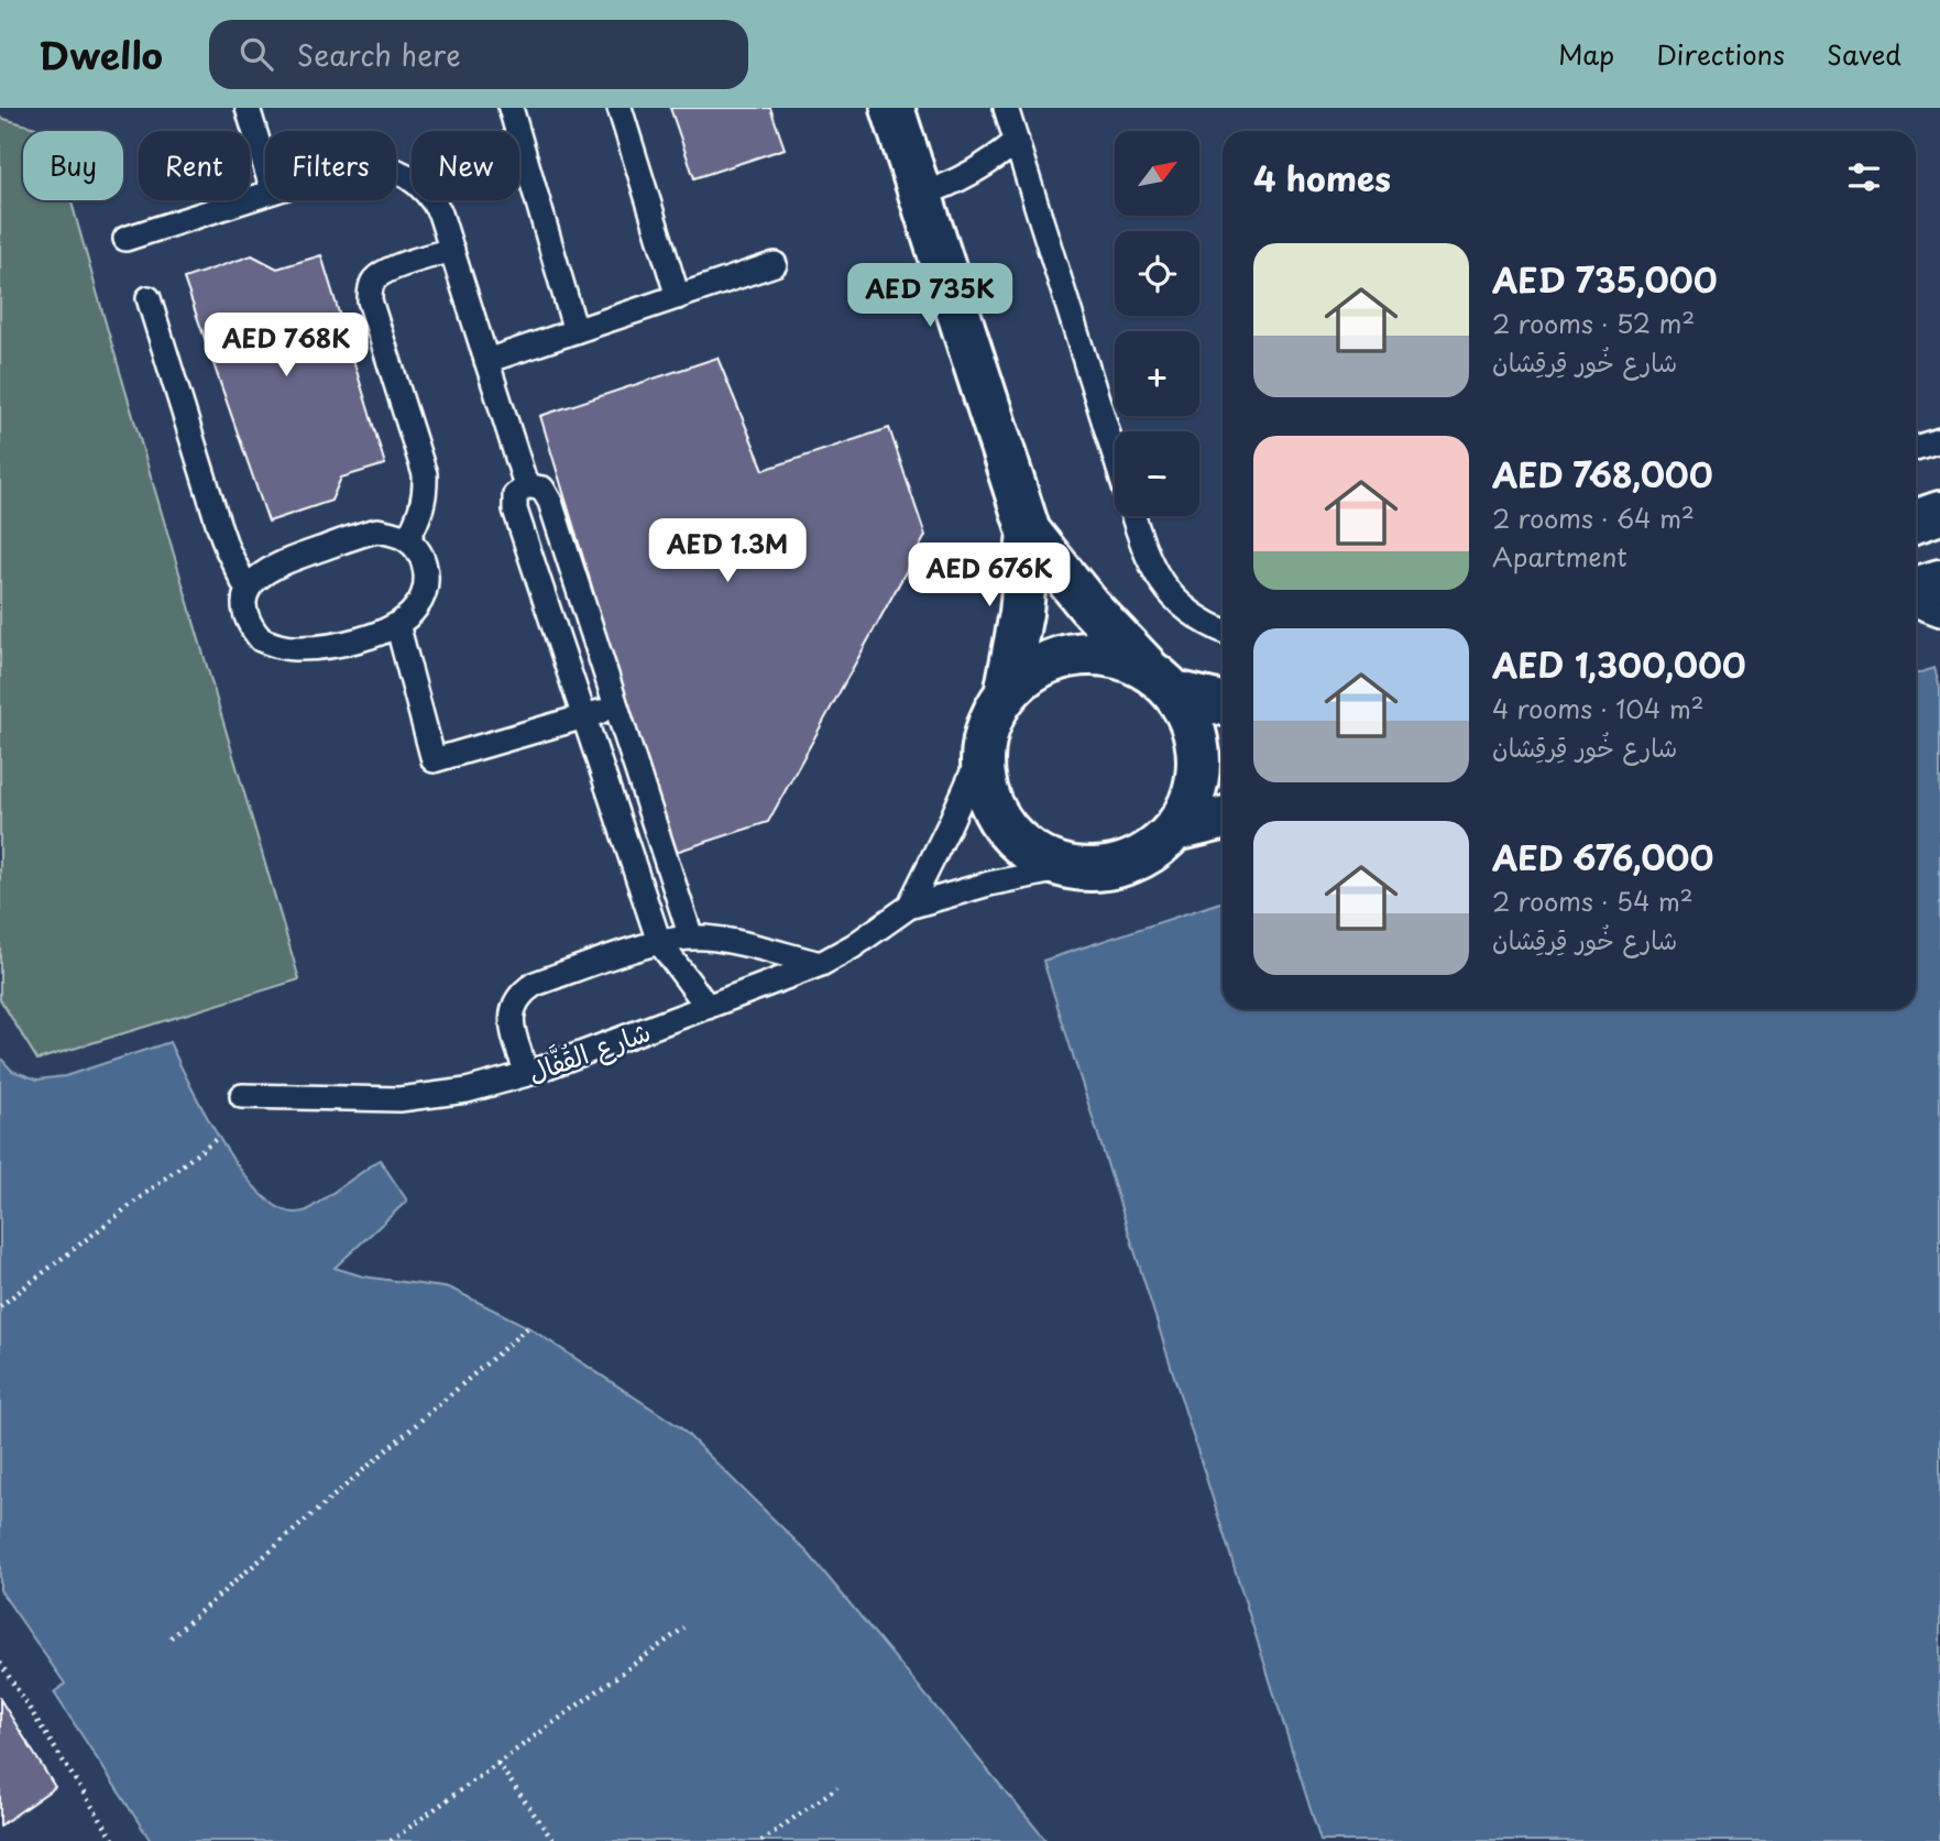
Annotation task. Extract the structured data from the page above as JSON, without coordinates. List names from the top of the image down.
{
  "streets": {
    "lane": ["شارع القُفَّال"]
  },
  "north": "top right",
  "page": {
    "header": "Dwello",
    "search": "Search here",
    "nav": ["Map", "Directions", "Saved"],
    "map_buttons": ["+", "−"],
    "chip": [
      "Buy",
      "Rent",
      "Filters",
      "New"
    ],
    "heading": "4 homes",
    "list": [
      {
        "name": "AED 735,000",
        "note": "2 rooms · 52 m² · شارع خُور قِرقِشان"
      },
      {
        "name": "AED 768,000",
        "note": "2 rooms · 64 m² · Apartment"
      },
      {
        "name": "AED 1,300,000",
        "note": "4 rooms · 104 m² · شارع خُور قِرقِشان"
      },
      {
        "name": "AED 676,000",
        "note": "2 rooms · 54 m² · شارع خُور قِرقِشان"
      }
    ],
    "price": [
      "AED 735K",
      "AED 768K",
      "AED 1.3M",
      "AED 676K"
    ]
  }
}
